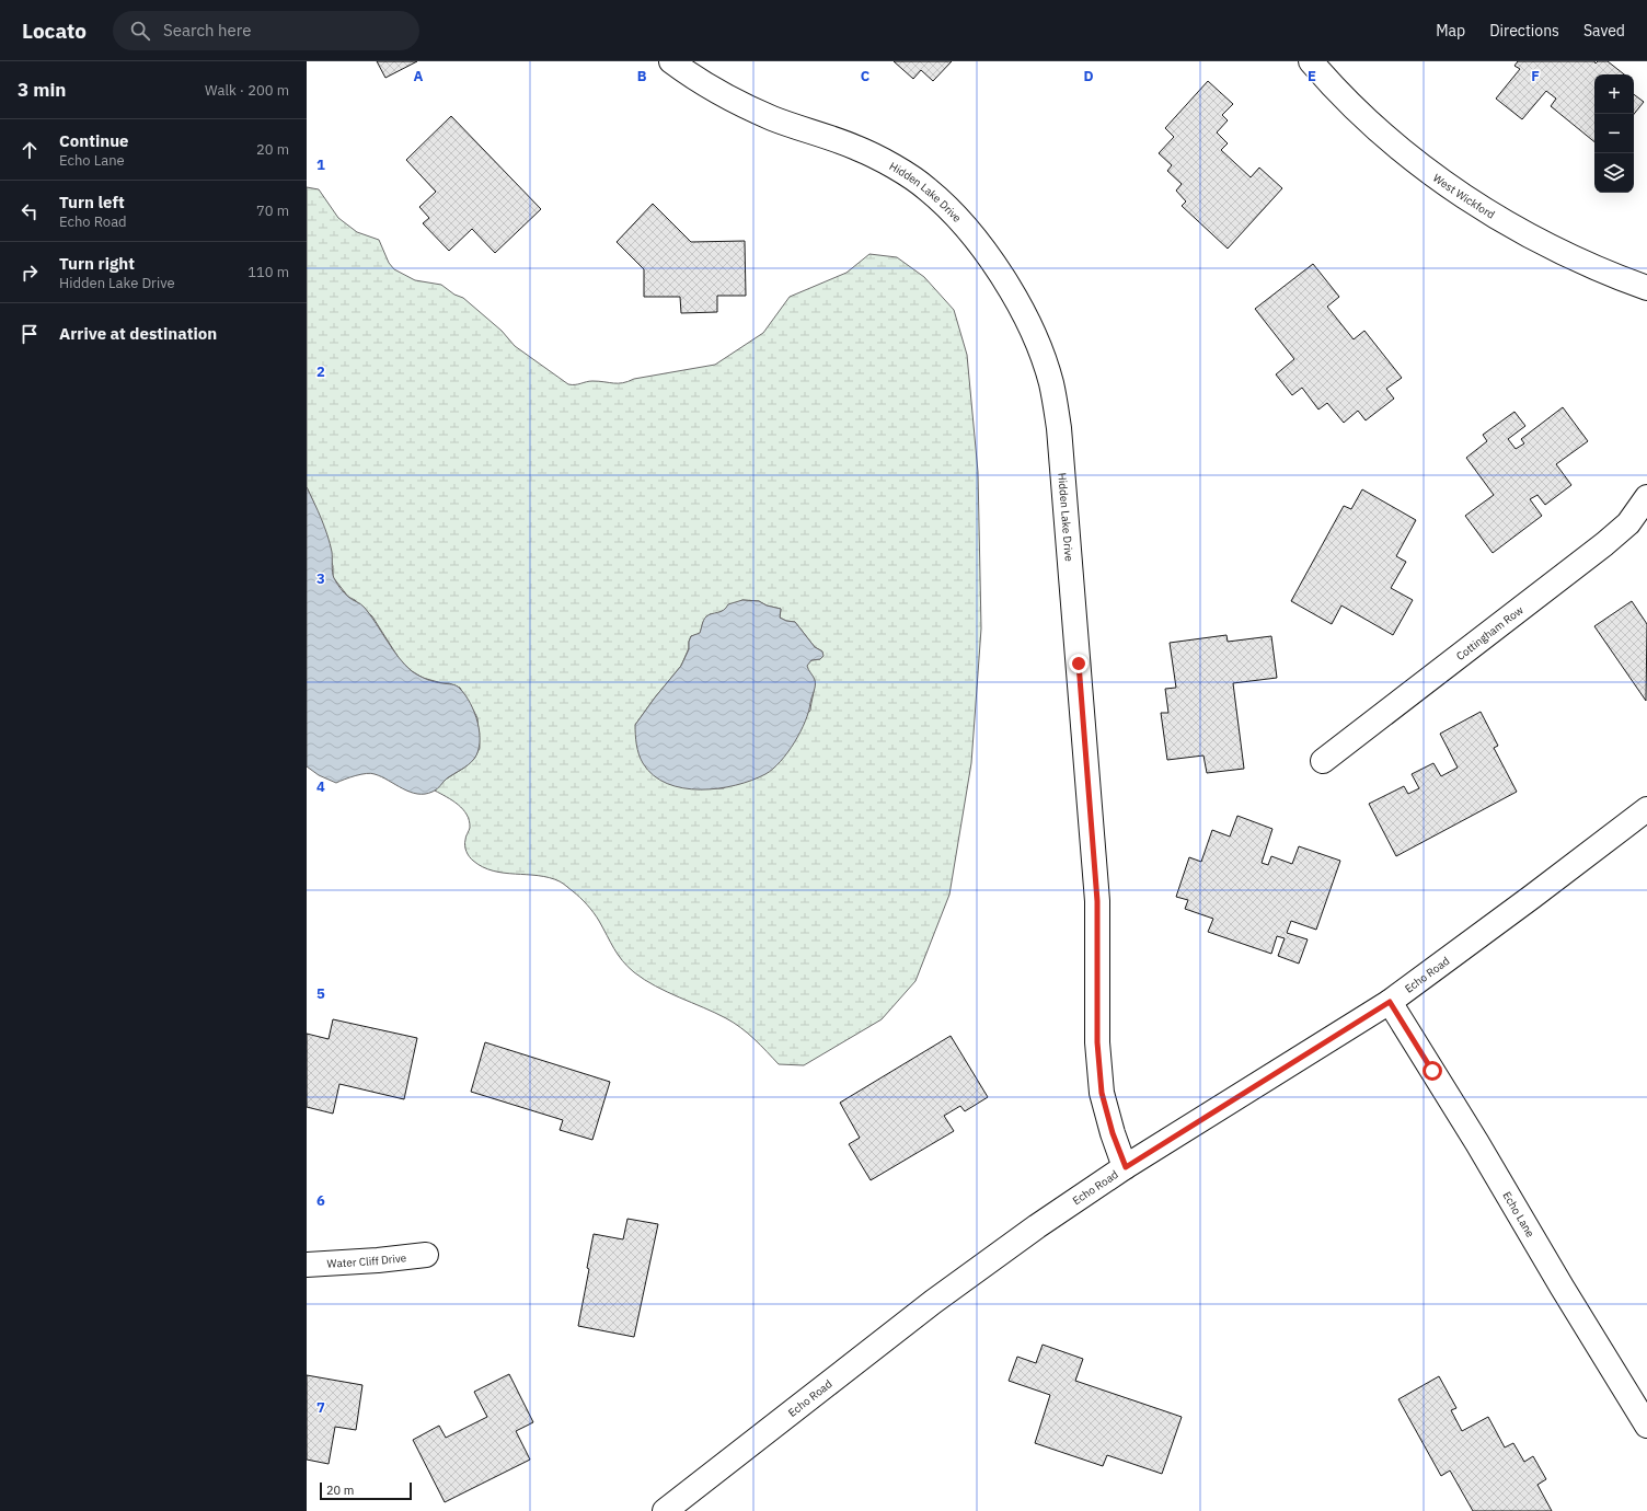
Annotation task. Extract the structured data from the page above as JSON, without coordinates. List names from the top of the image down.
{
  "streets": {
    "street": [
      "Hidden Lake Drive",
      "West Wickford",
      "Cottingham Row",
      "Echo Road",
      "Echo Lane",
      "Water Cliff Drive"
    ]
  },
  "crossings": [
    ["Hidden Lake Drive", "Echo Road"],
    ["Echo Road", "Echo Lane"]
  ],
  "scale_bar": "20 m",
  "page": {
    "header": "Locato",
    "search": "Search here",
    "nav": ["Map", "Directions", "Saved"],
    "heading": ["3 min", "Walk · 200 m"],
    "map_buttons": ["+", "−"],
    "list": [
      ["Continue", "Echo Lane", "20 m"],
      ["Turn left", "Echo Road", "70 m"],
      ["Turn right", "Hidden Lake Drive", "110 m"],
      "Arrive at destination"
    ],
    "scale": "20 m"
  },
  "grid": {
    "columns": [
      "A",
      "B",
      "C",
      "D",
      "E",
      "F"
    ],
    "rows": [
      "1",
      "2",
      "3",
      "4",
      "5",
      "6",
      "7"
    ]
  }
}
